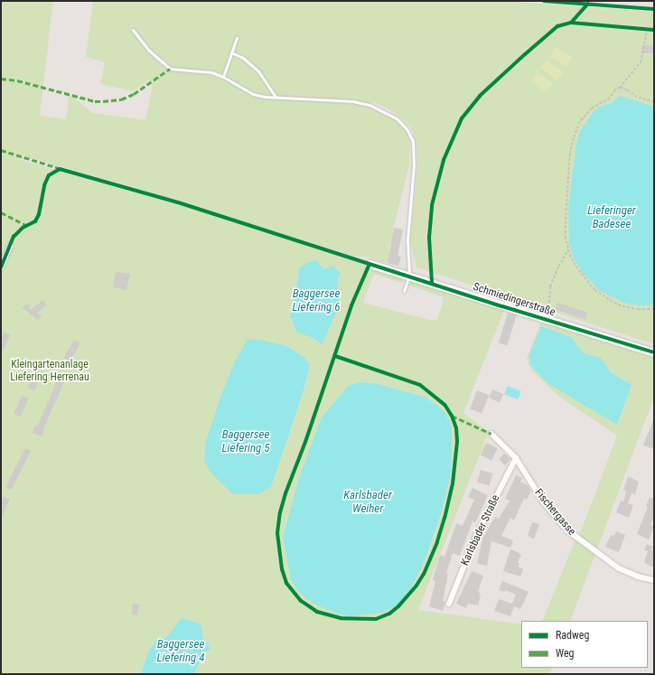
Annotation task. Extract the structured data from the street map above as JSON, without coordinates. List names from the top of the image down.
{
  "streets": {
    "street": ["Schmiedingerstraße", "Fischergasse", "Karlsbader Straße"]
  },
  "crossings": [
    ["Fischergasse", "Karlsbader Straße"]
  ],
  "water": [
    "Lieferinger Badesee",
    "Baggersee Liefering 6",
    "Baggersee Liefering 5",
    "Karlsbader Weiher",
    "Baggersee Liefering 4"
  ],
  "parks": ["Kleingartenanlage Liefering Herrenau"],
  "legend": ["Radweg", "Weg"]
}
